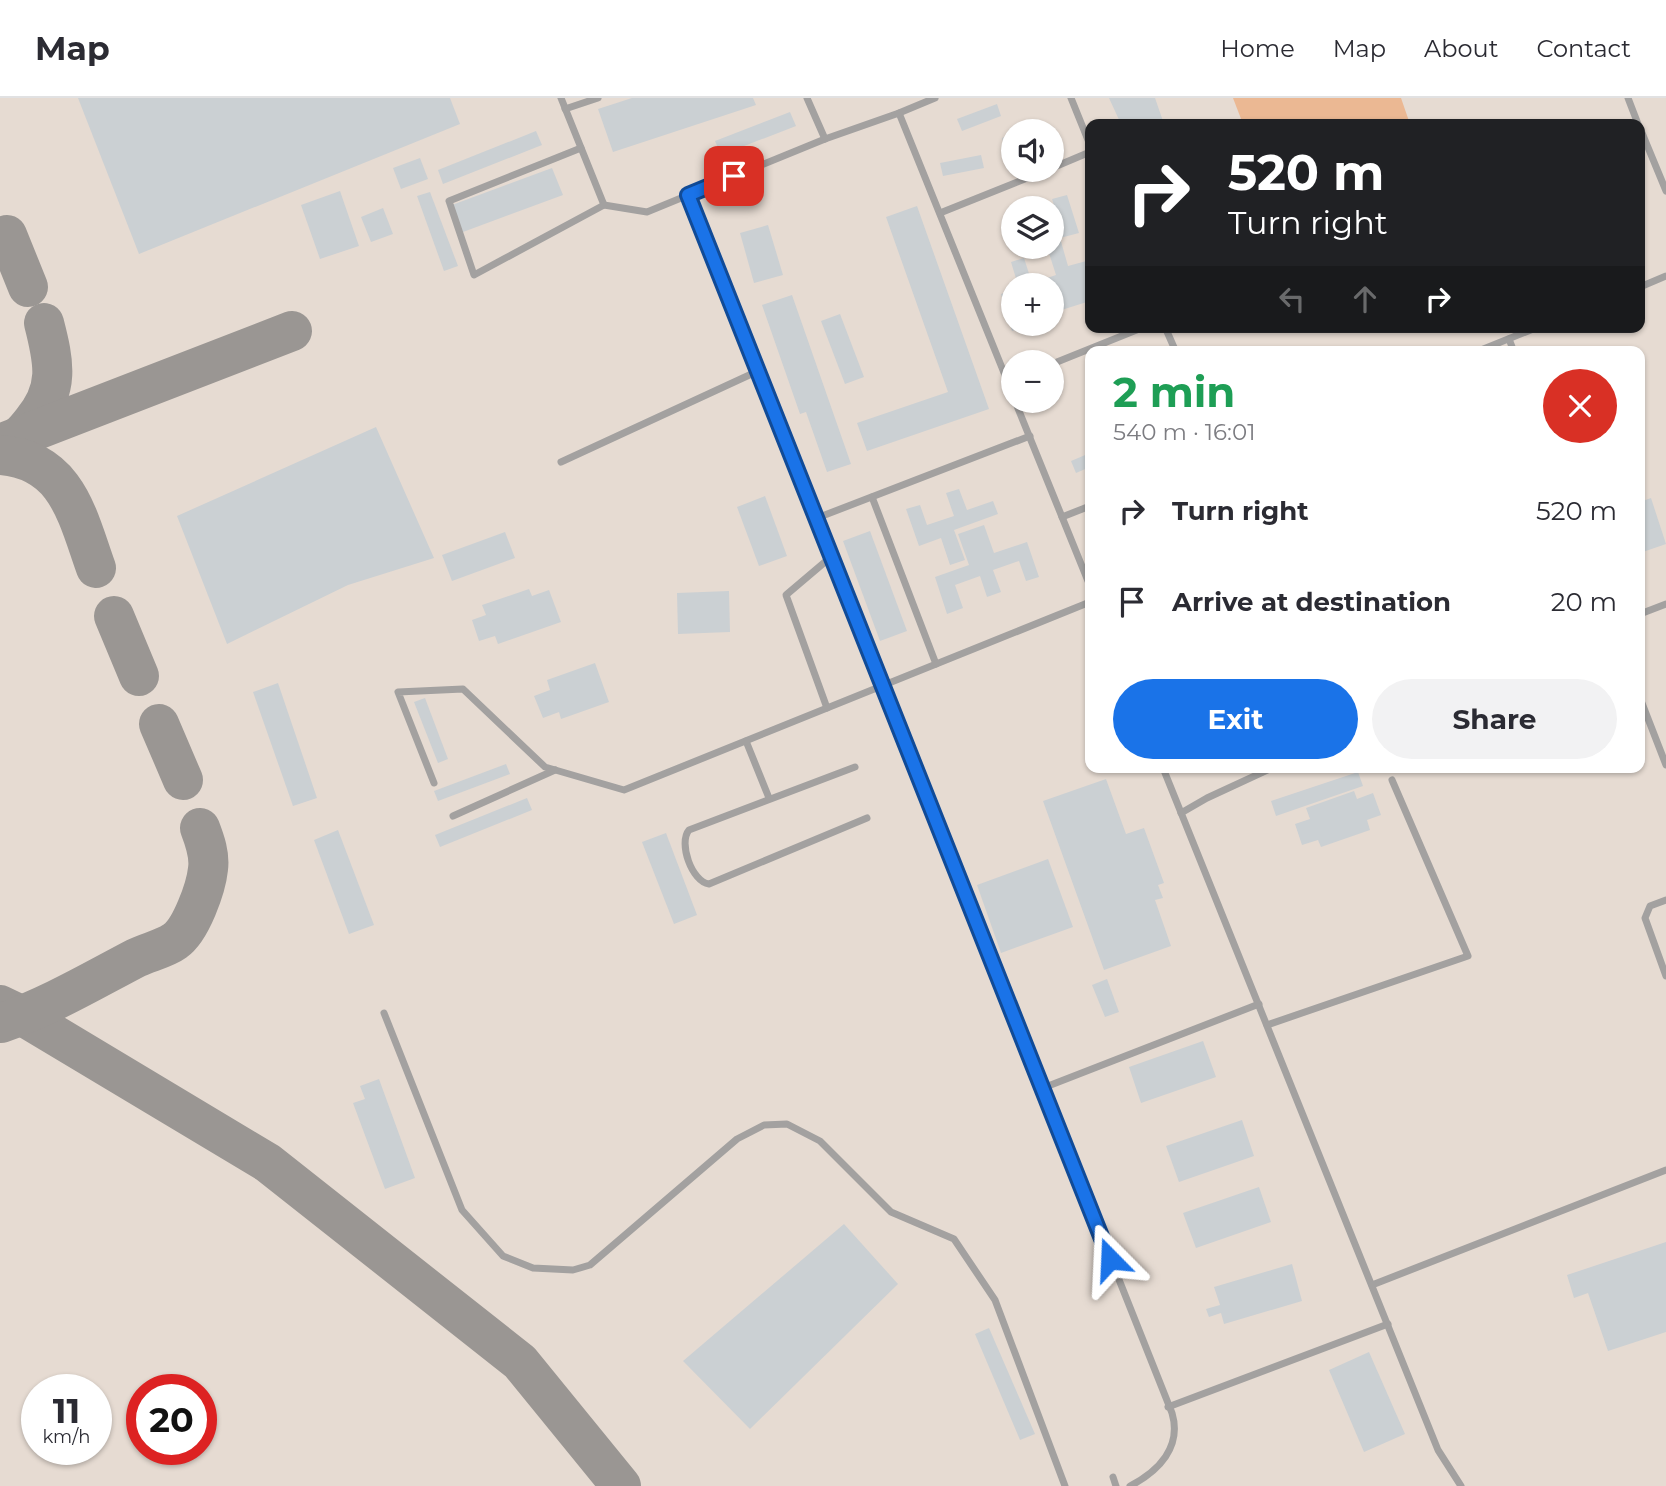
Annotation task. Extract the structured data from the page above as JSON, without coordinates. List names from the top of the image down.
{
  "page": {
    "header": "Map",
    "nav": [
      "Home",
      "Map",
      "About",
      "Contact"
    ],
    "map_buttons": ["+", "−"],
    "turn": ["520 m", "Turn right"],
    "heading": ["2 min", "540 m · 16:01"],
    "list": [
      {
        "name": "Turn right",
        "value": "520 m"
      },
      {
        "name": "Arrive at destination",
        "value": "20 m"
      }
    ],
    "buttons": ["Exit", "Share"],
    "speed": "11 km/h",
    "limit": "20"
  }
}
